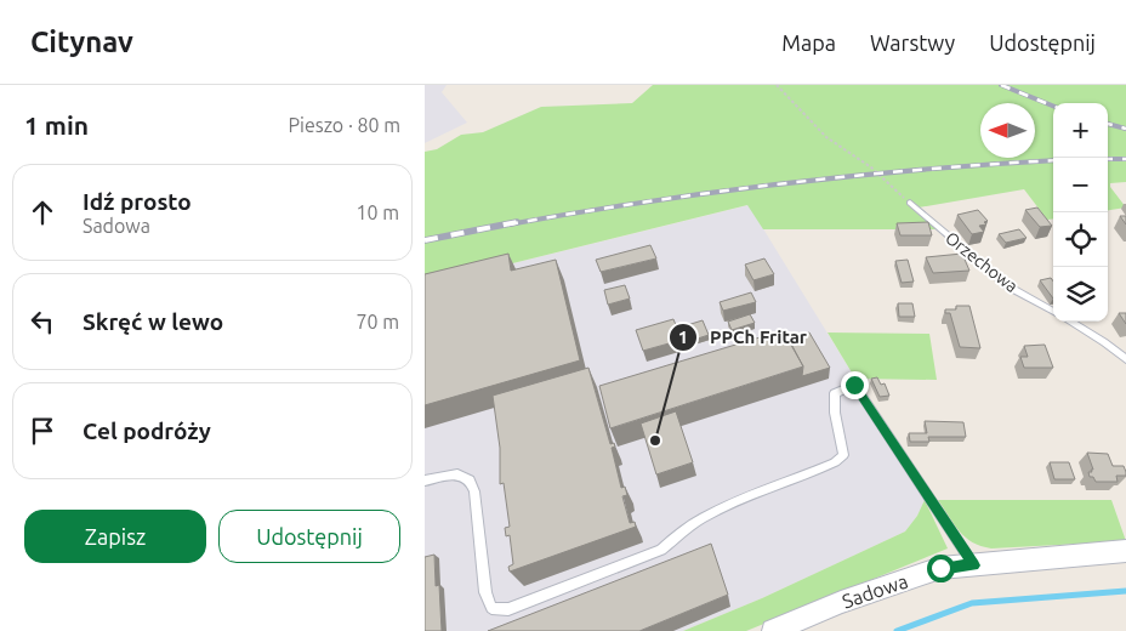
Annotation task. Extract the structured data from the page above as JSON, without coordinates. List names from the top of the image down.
{
  "streets": {
    "street": ["Sadowa"],
    "lane": ["Orzechowa"]
  },
  "places": ["PPCh Fritar"],
  "north": "left",
  "page": {
    "header": "Citynav",
    "nav": ["Mapa", "Warstwy", "Udostępnij"],
    "heading": ["1 min", "Pieszo · 80 m"],
    "map_buttons": ["+", "−"],
    "list": [
      ["Idź prosto", "Sadowa", "10 m"],
      ["Skręć w lewo", "70 m"],
      "Cel podróży"
    ],
    "buttons": ["Zapisz", "Udostępnij"]
  }
}
